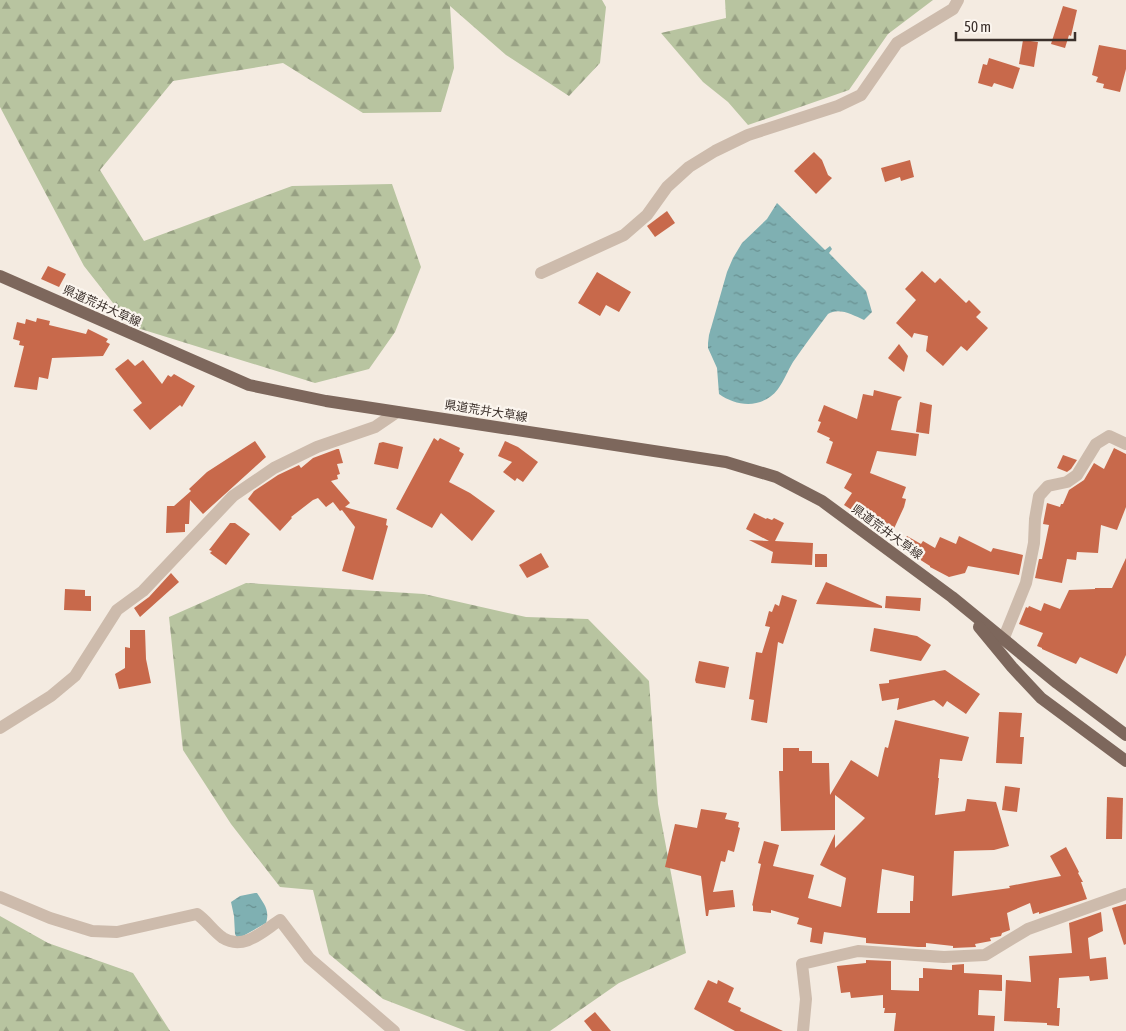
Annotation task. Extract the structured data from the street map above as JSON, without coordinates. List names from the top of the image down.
{
  "streets": {
    "main road": ["県道荒井大草線"]
  },
  "scale_bar": "50 m"
}
